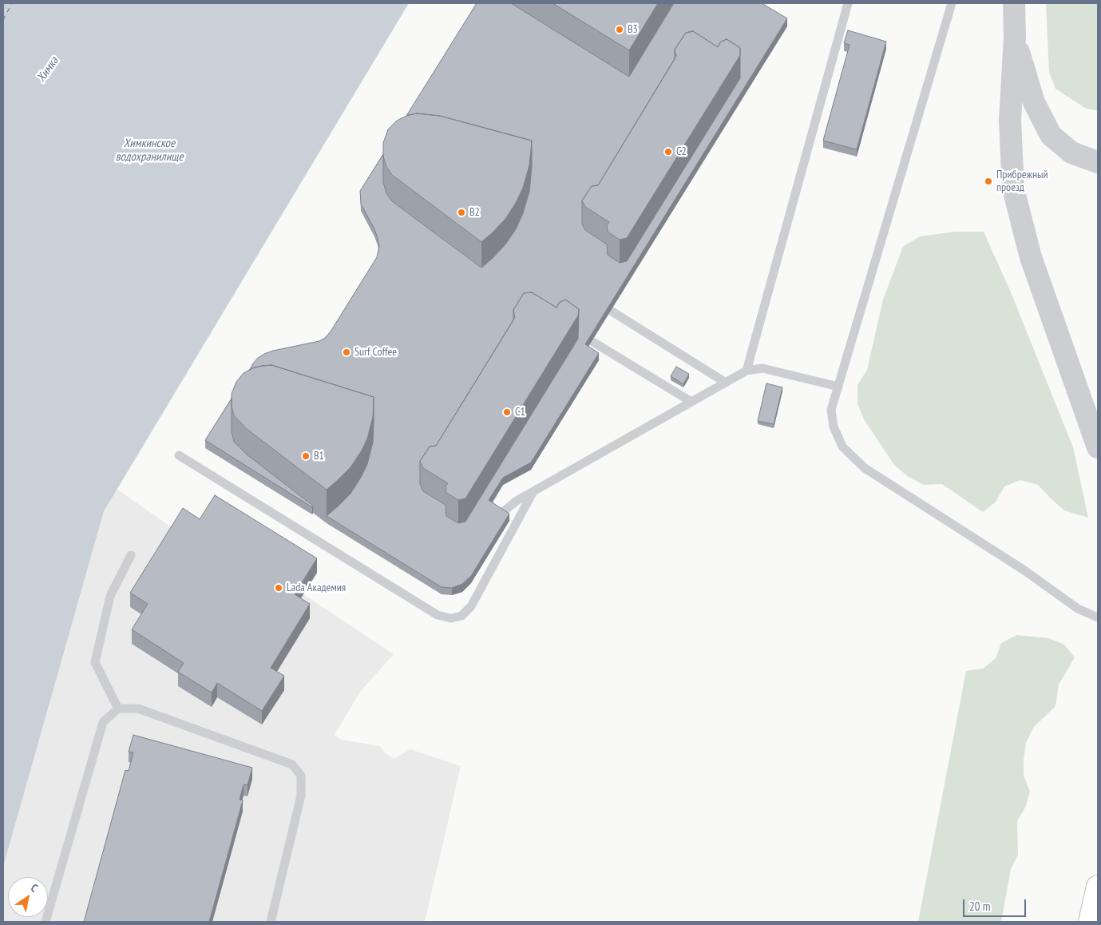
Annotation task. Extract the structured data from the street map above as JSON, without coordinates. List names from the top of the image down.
{
  "water": ["Химка", "Химкинское водохранилище"],
  "places": [
    "B3",
    "C2",
    "Прибрежный проезд",
    "B2",
    "Surf Coffee",
    "C1",
    "B1",
    "Lada Академия"
  ],
  "scale_bar": "20 m",
  "north": "top right"
}
